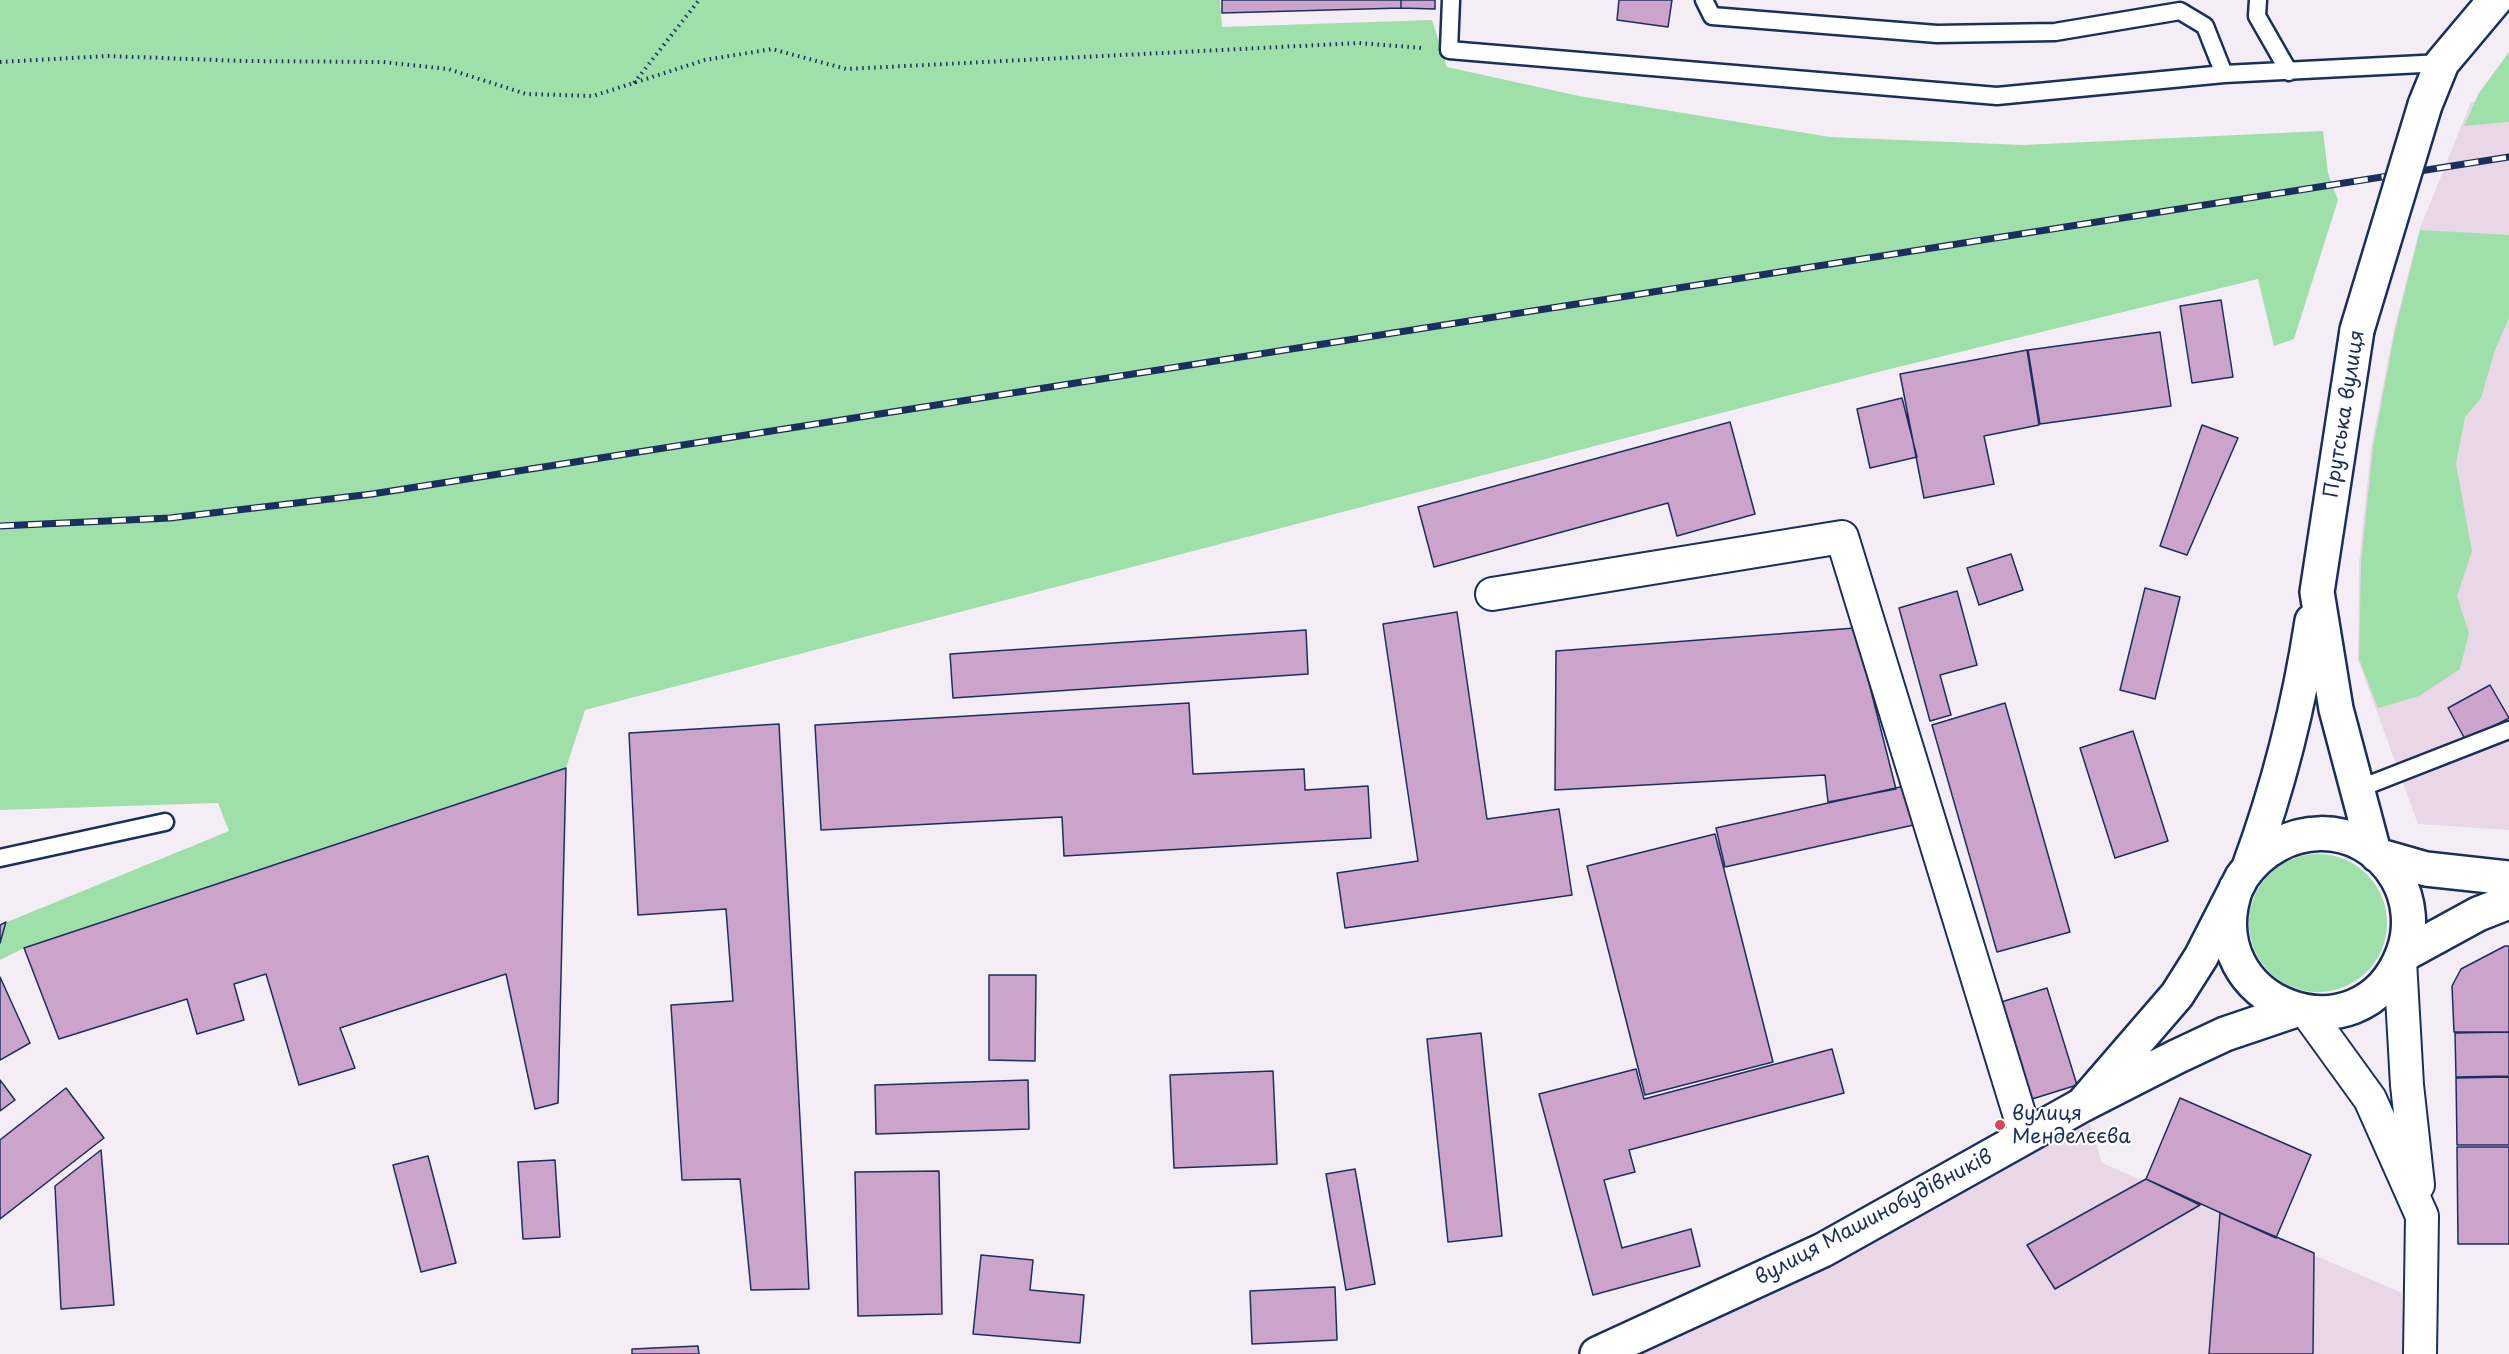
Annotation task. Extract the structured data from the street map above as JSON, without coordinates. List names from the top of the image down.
{
  "streets": {
    "street": ["Прутська вулиця", "вулиця Машинобудівників"]
  },
  "crossings": [
    ["Прутська вулиця", "вулиця Машинобудівників"]
  ],
  "places": ["вулиця Менделєєва"]
}
